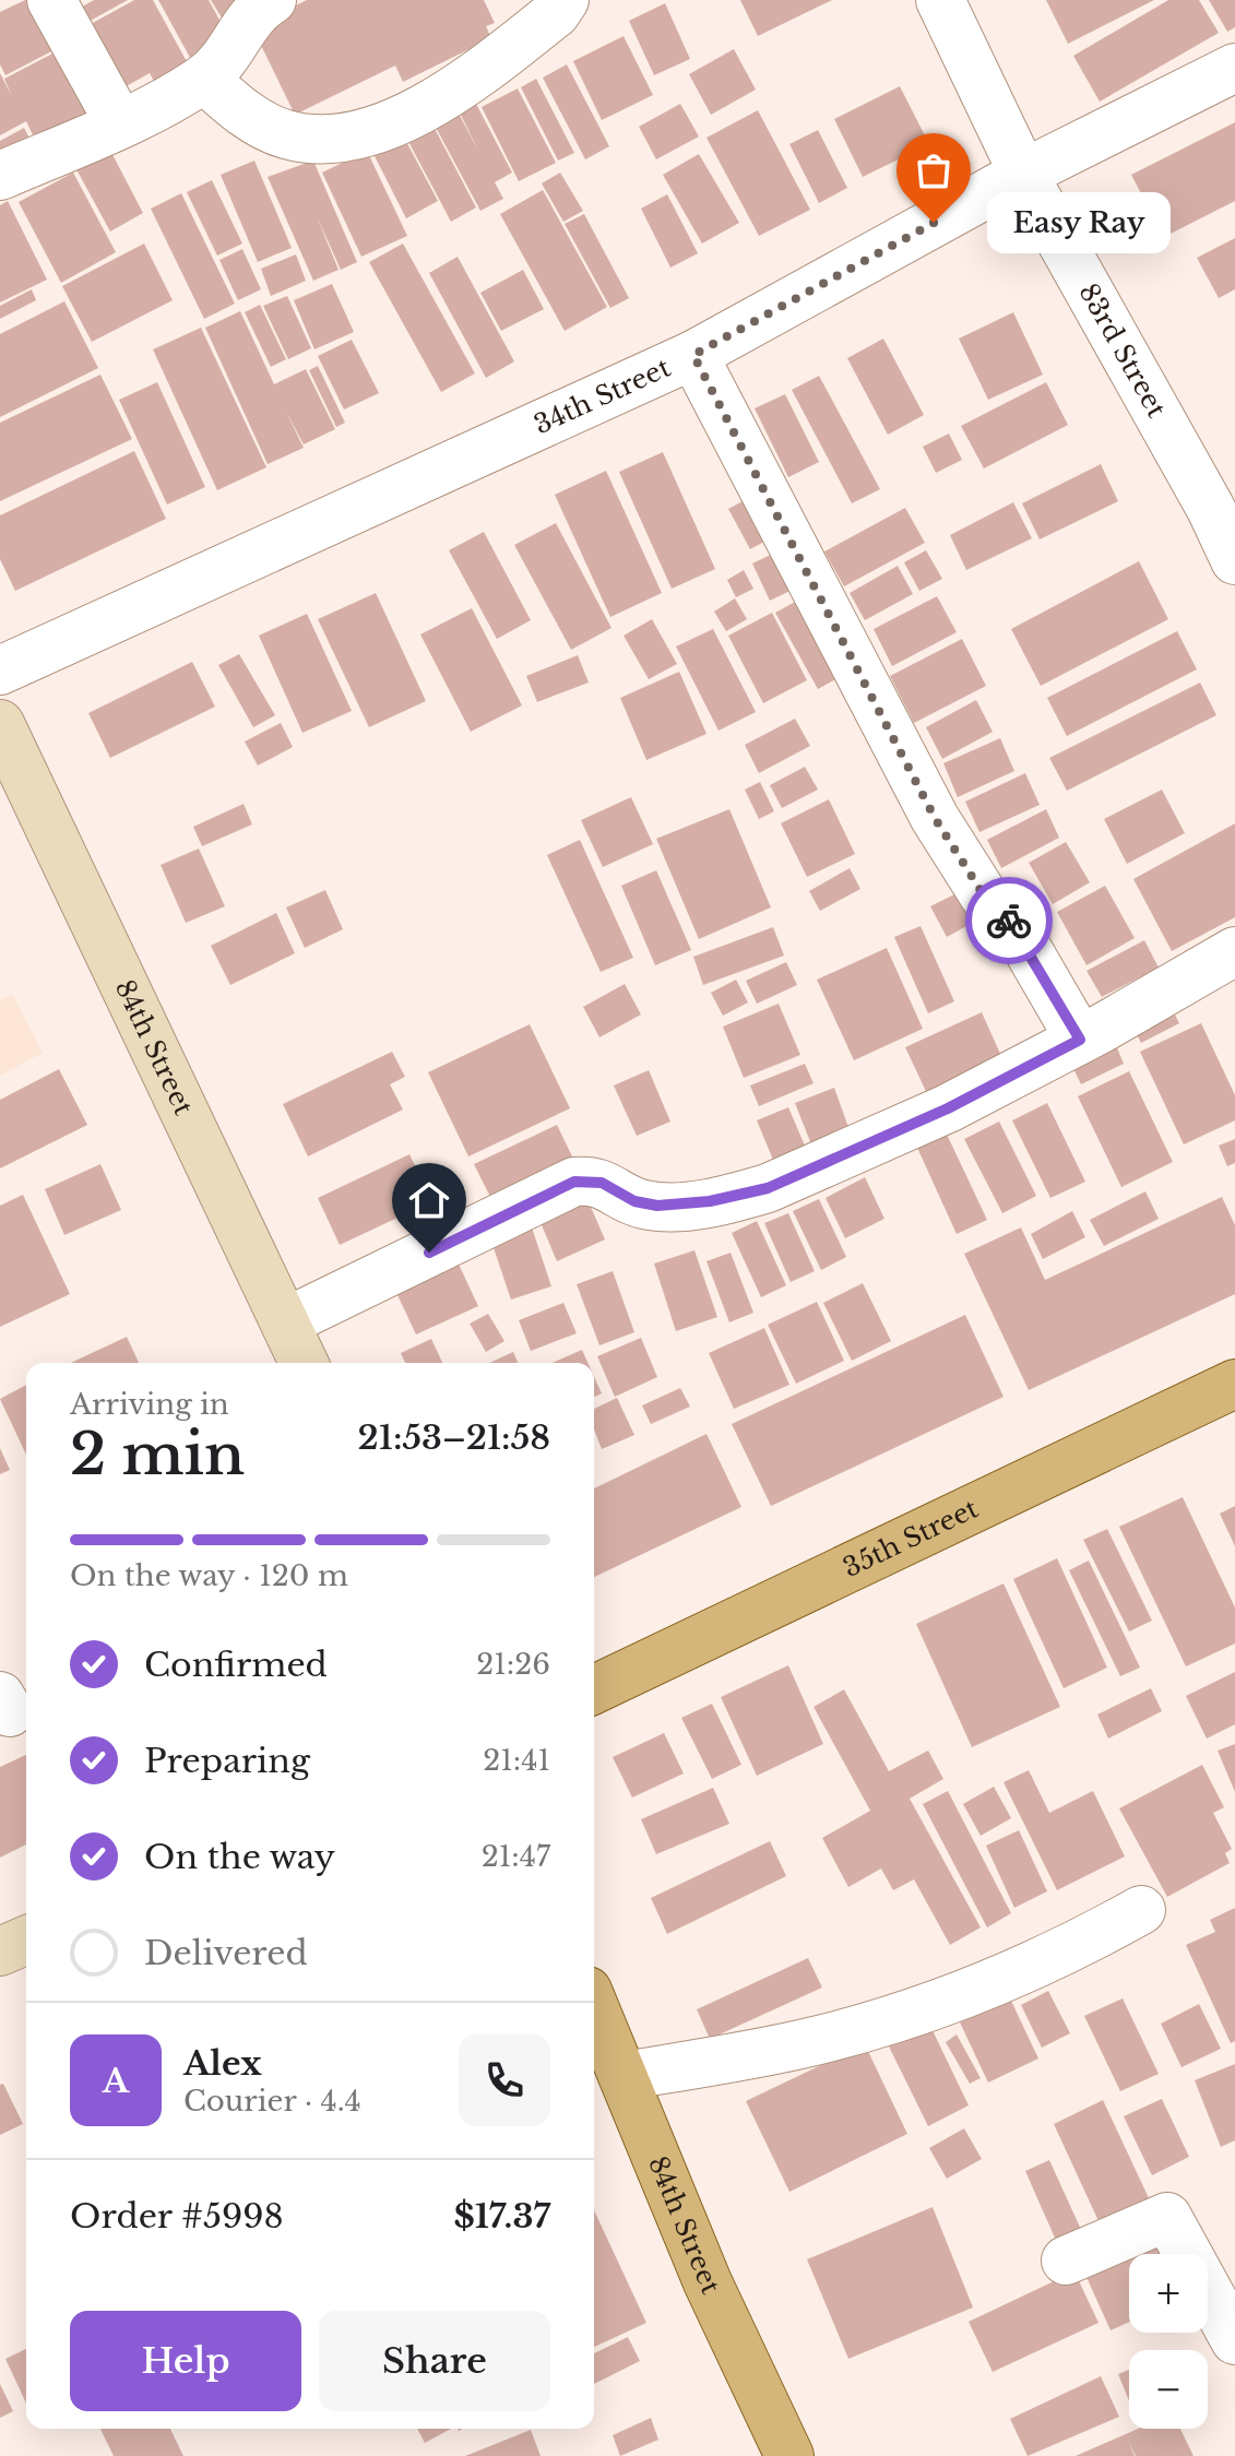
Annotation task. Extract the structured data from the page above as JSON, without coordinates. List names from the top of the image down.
{
  "streets": {
    "main road": ["84th Street", "35th Street"],
    "street": ["83rd Street", "34th Street"]
  },
  "crossings": [
    ["83rd Street", "34th Street"]
  ],
  "places": ["Easy Ray"],
  "page": {
    "bubble": "Easy Ray",
    "heading": ["2 min", "Arriving in", "21:53–21:58"],
    "panel": [
      "Alex",
      "Courier · 4.4",
      "Order #5998",
      "$17.37"
    ],
    "bar": "On the way · 120 m",
    "list": [
      ["Confirmed", "21:26"],
      ["Preparing", "21:41"],
      ["On the way", "21:47"],
      "Delivered"
    ],
    "round": "A",
    "map_buttons": ["+", "−"],
    "buttons": ["Help", "Share"]
  }
}
